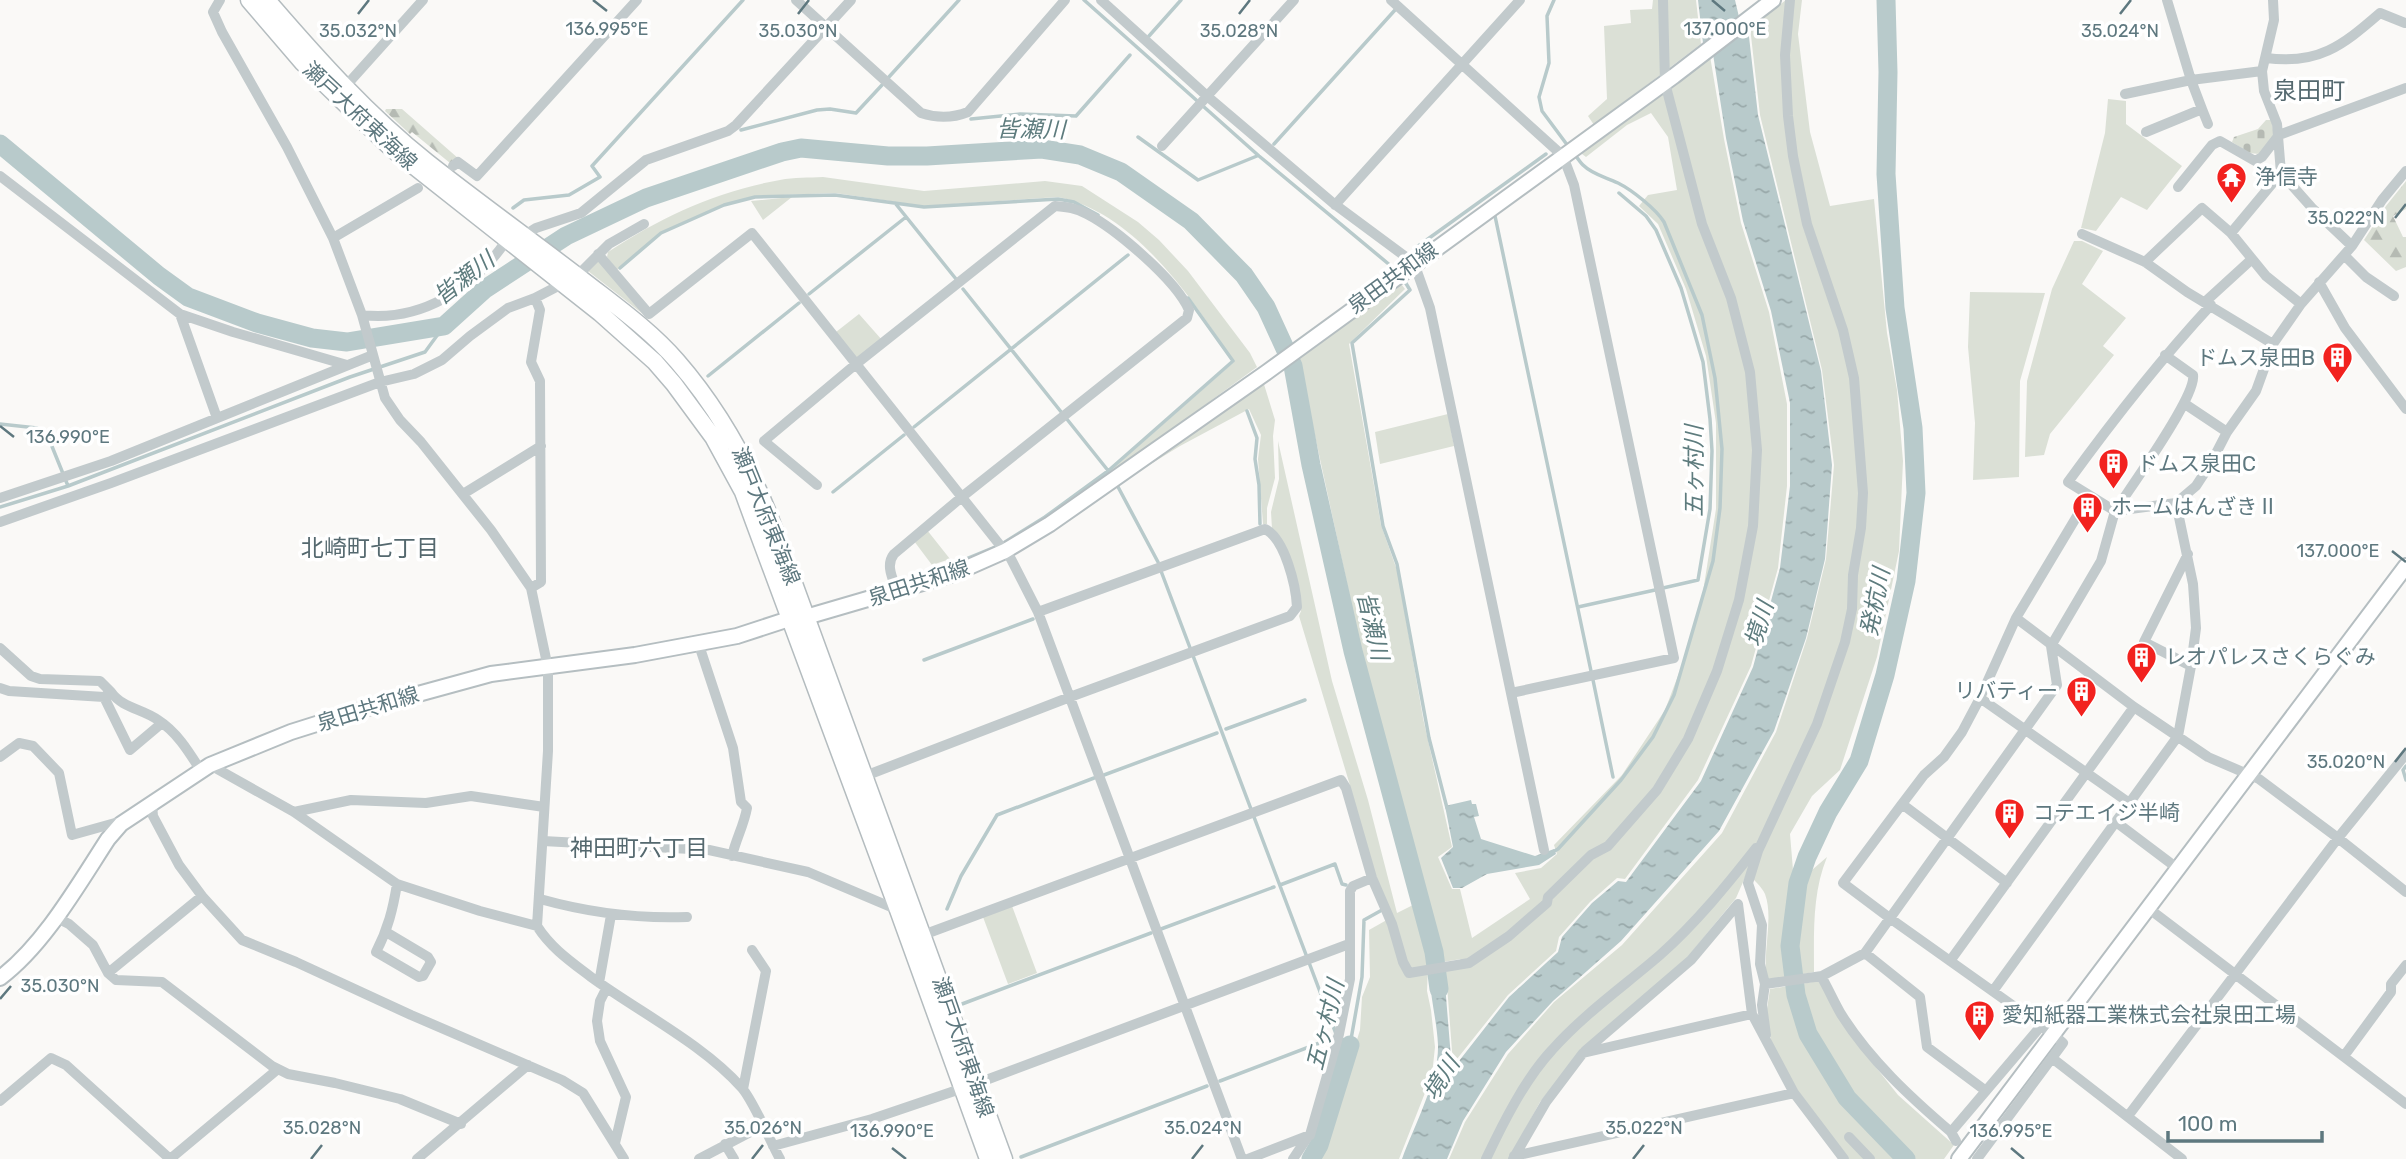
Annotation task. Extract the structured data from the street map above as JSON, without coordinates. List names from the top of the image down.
{
  "streets": {
    "main road": ["瀬戸大府東海線", "泉田共和線"]
  },
  "crossings": [
    ["瀬戸大府東海線", "泉田共和線"]
  ],
  "districts": ["泉田町", "北崎町七丁目", "神田町六丁目"],
  "water": [
    "皆瀬川",
    "五ヶ村川",
    "発杭川",
    "境川"
  ],
  "places": {
    "temple": ["浄信寺"],
    "building": [
      "ドムス泉田B",
      "ドムス泉田C",
      "ホームはんざきⅡ",
      "レオパレスさくらぐみ",
      "リバティー",
      "コテエイジ半崎",
      "愛知紙器工業株式会社泉田工場"
    ]
  },
  "scale_bar": "100 m",
  "coordinates": [
    "136.995°E",
    "137.000°E",
    "35.032°N",
    "35.030°N",
    "35.028°N",
    "35.024°N",
    "35.022°N",
    "136.990°E",
    "35.020°N",
    "35.026°N"
  ]
}
